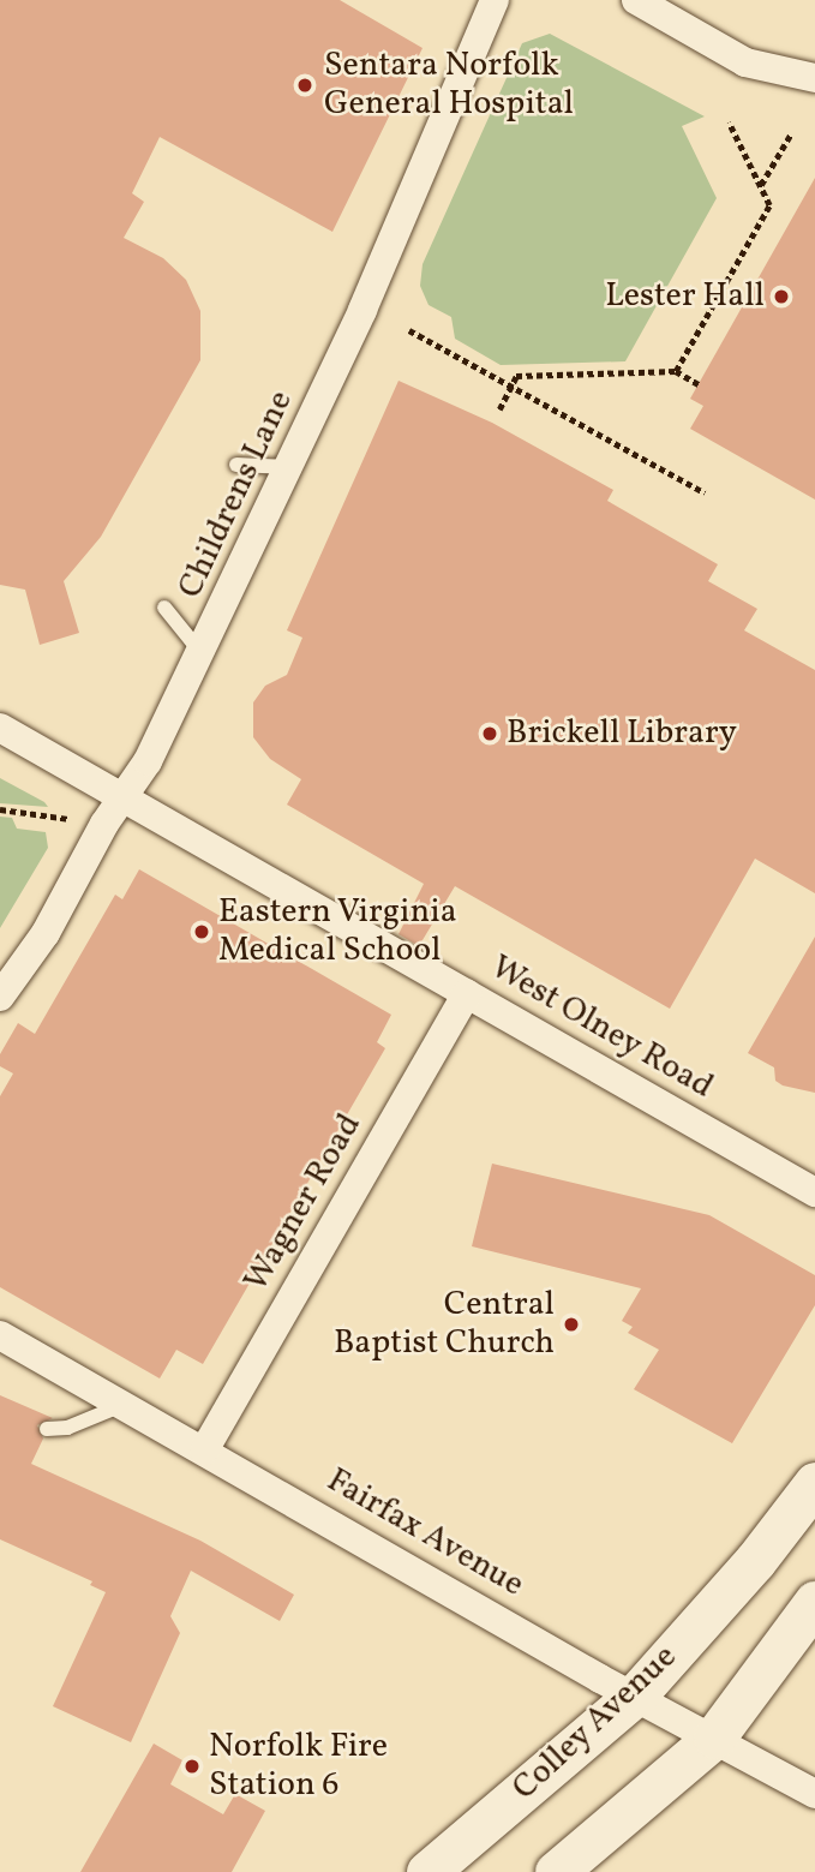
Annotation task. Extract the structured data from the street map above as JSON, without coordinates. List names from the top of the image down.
{
  "streets": {
    "main road": ["Colley Avenue"],
    "street": [
      "Childrens Lane",
      "West Olney Road",
      "Wagner Road",
      "Fairfax Avenue"
    ]
  },
  "crossings": [
    ["Childrens Lane", "West Olney Road"],
    ["West Olney Road", "Wagner Road"],
    ["Wagner Road", "Fairfax Avenue"],
    ["Fairfax Avenue", "Colley Avenue"]
  ],
  "places": [
    "Sentara Norfolk General Hospital",
    "Lester Hall",
    "Brickell Library",
    "Eastern Virginia Medical School",
    "Central Baptist Church",
    "Norfolk Fire Station 6"
  ]
}
